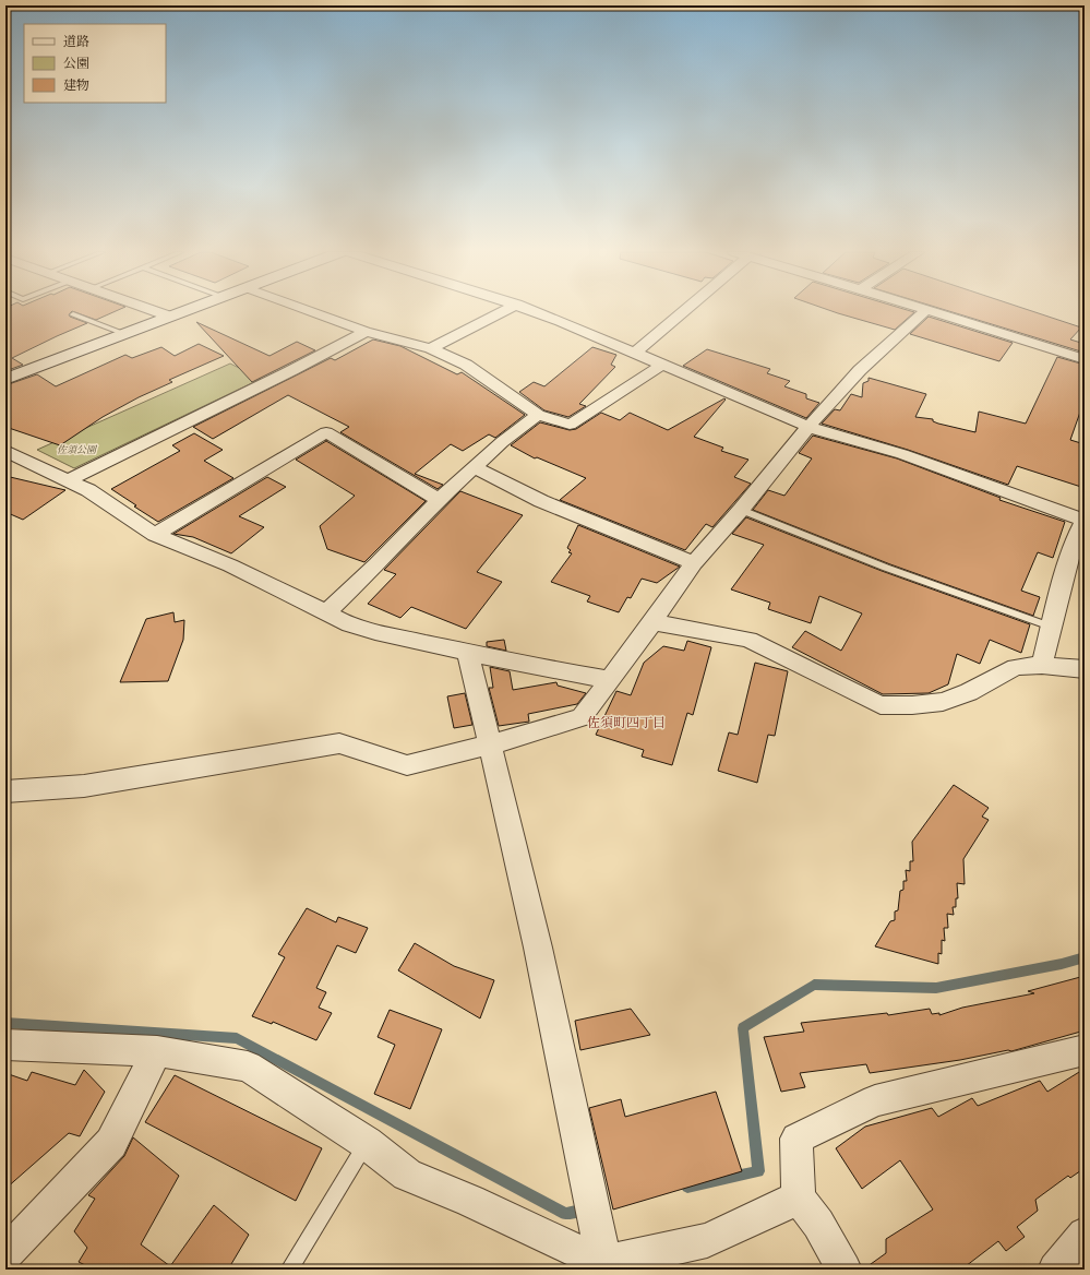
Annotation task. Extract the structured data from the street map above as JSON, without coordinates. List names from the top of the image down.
{
  "districts": ["佐須町四丁目"],
  "parks": ["佐須公園"],
  "legend": ["道路", "公園", "建物"]
}
